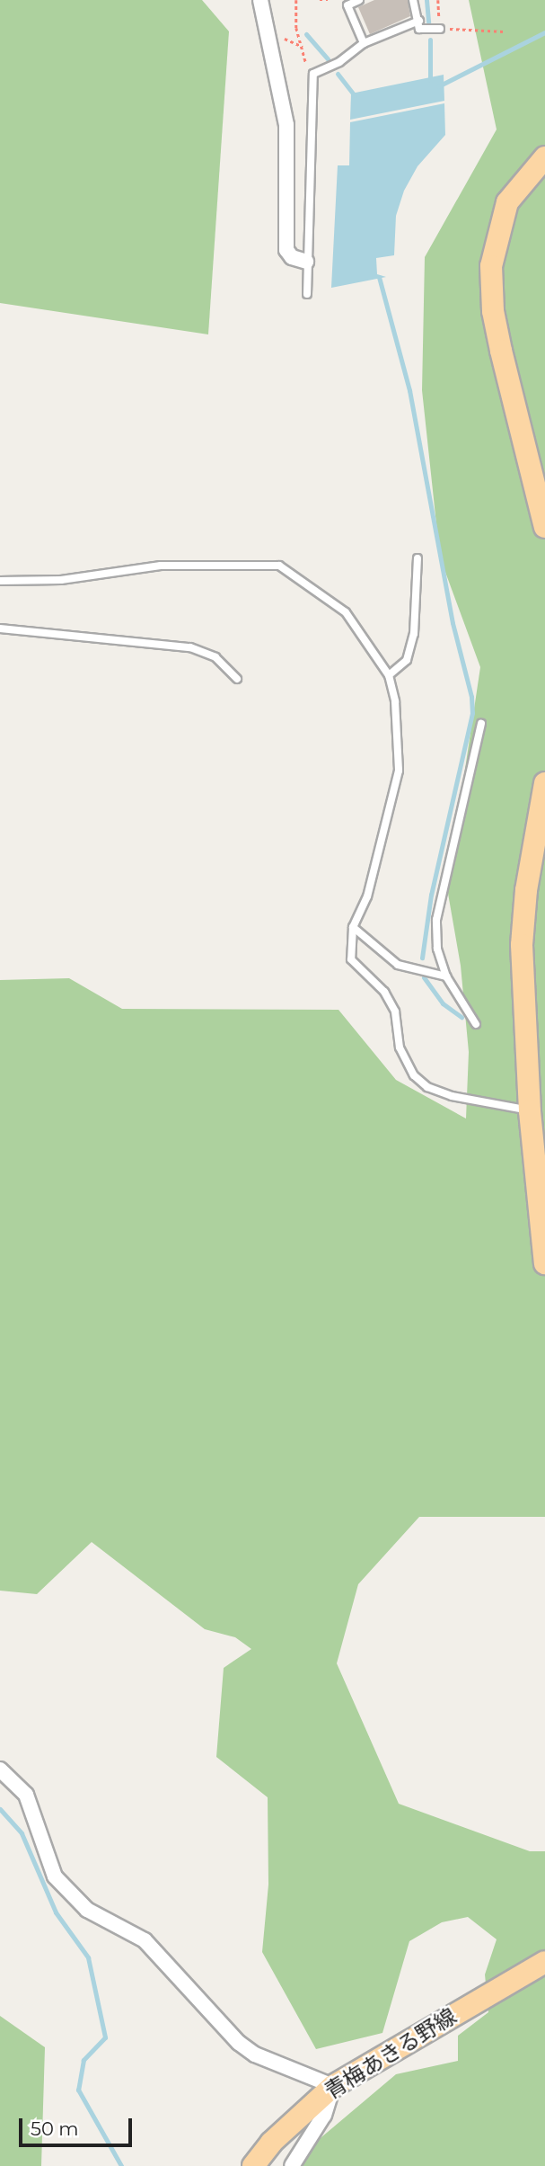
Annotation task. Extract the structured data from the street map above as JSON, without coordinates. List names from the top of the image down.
{
  "streets": {
    "main road": ["青梅あきる野線"]
  },
  "scale_bar": "50 m"
}
